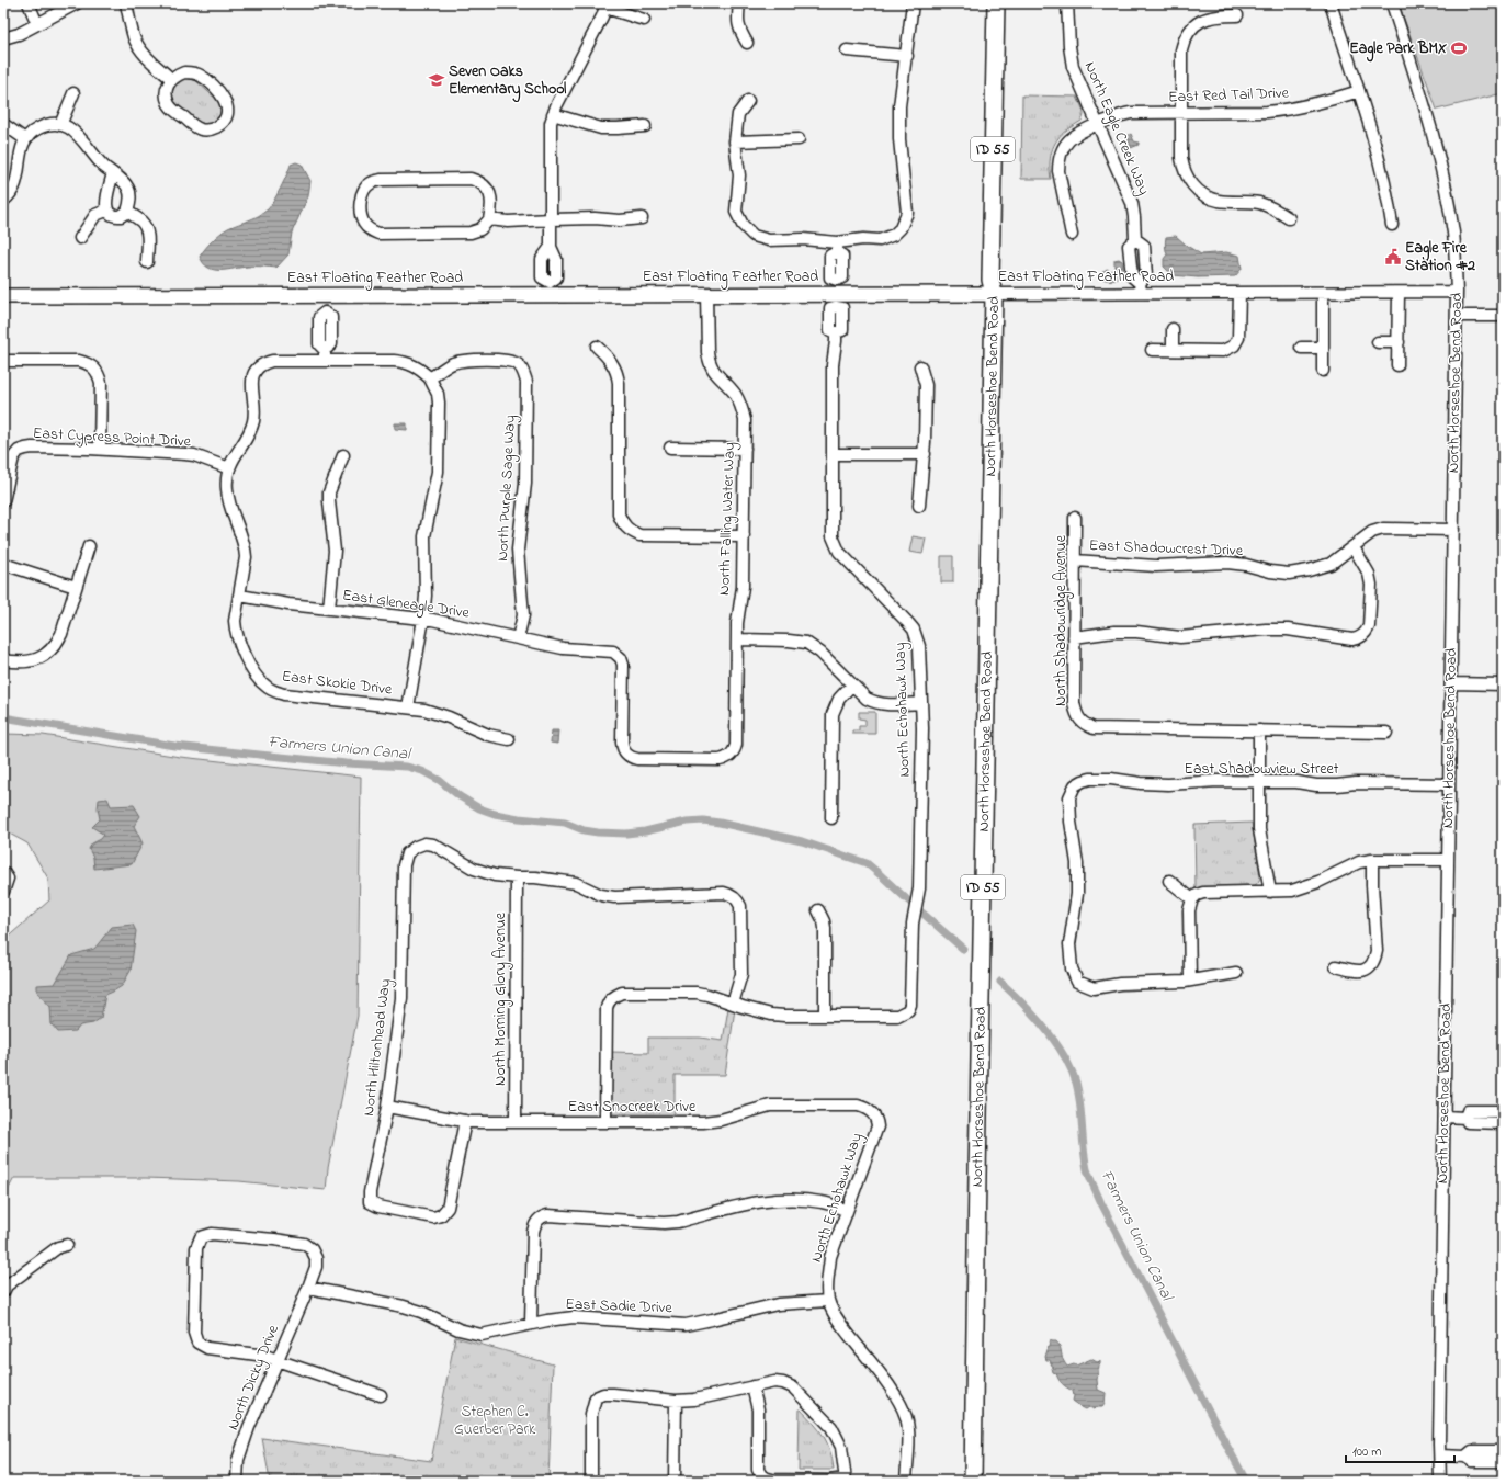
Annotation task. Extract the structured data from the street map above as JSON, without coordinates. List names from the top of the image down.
{
  "streets": {
    "highway": ["ID 55", "North Horseshoe Bend Road"],
    "main road": ["East Floating Feather Road"],
    "street": [
      "East Red Tail Drive",
      "North Eagle Creek Way",
      "East Cypress Point Drive",
      "North Purple Sage Way",
      "North Falling Water Way",
      "East Shadowcrest Drive",
      "East Gleneagle Drive",
      "North Shadowridge Avenue",
      "East Skokie Drive",
      "North Echohawk Way",
      "East Shadowview Street",
      "North Morning Glory Avenue",
      "North Hiltonhead Way",
      "East Snocreek Drive",
      "East Sadie Drive",
      "North Dicky Drive"
    ]
  },
  "crossings": [
    ["East Red Tail Drive", "North Eagle Creek Way"],
    ["North Eagle Creek Way", "East Floating Feather Road"],
    ["East Floating Feather Road", "North Horseshoe Bend Road"],
    ["East Floating Feather Road", "North Falling Water Way"],
    ["East Floating Feather Road", "North Echohawk Way"],
    ["North Horseshoe Bend Road", "East Shadowcrest Drive"],
    ["North Horseshoe Bend Road", "East Shadowview Street"],
    ["North Purple Sage Way", "East Gleneagle Drive"],
    ["North Falling Water Way", "East Gleneagle Drive"],
    ["East Shadowcrest Drive", "North Shadowridge Avenue"],
    ["East Gleneagle Drive", "East Skokie Drive"],
    ["North Echohawk Way", "East Snocreek Drive"],
    ["North Echohawk Way", "East Sadie Drive"],
    ["North Morning Glory Avenue", "North Hiltonhead Way"],
    ["North Morning Glory Avenue", "East Snocreek Drive"],
    ["North Hiltonhead Way", "East Snocreek Drive"],
    ["East Sadie Drive", "North Dicky Drive"]
  ],
  "water": ["Farmers Union Canal"],
  "parks": ["Stephen C. Guerber Park"],
  "places": {
    "sports": ["Eagle Park BMX"],
    "school or university": ["Seven Oaks Elementary School"],
    "public building": ["Eagle Fire Station #2"]
  },
  "scale_bar": "100 m"
}
